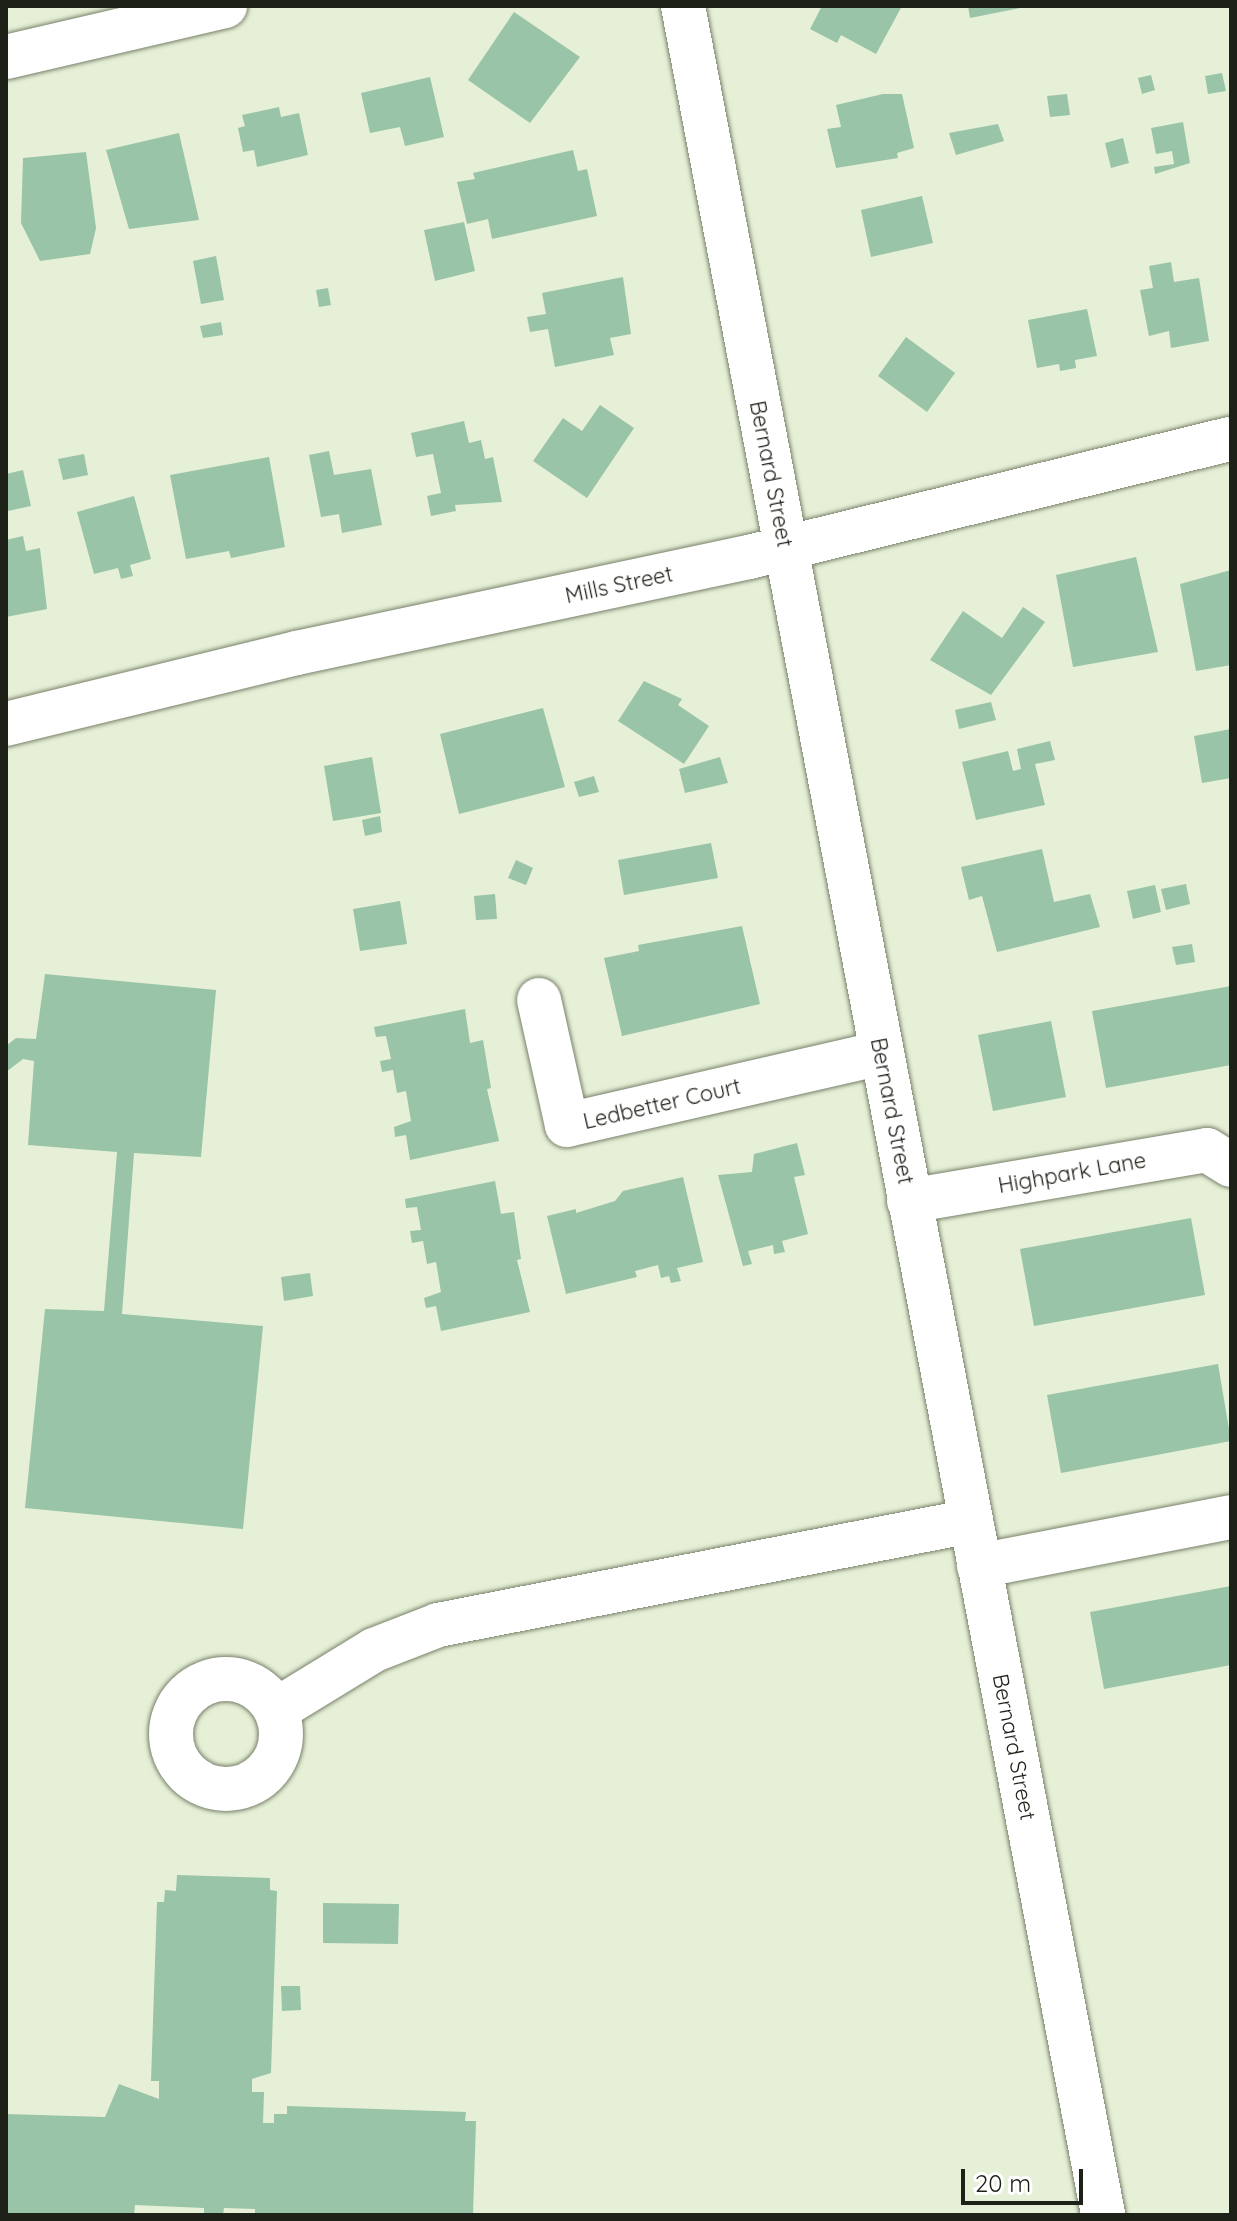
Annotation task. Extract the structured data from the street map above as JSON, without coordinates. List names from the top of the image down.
{
  "streets": {
    "street": [
      "Bernard Street",
      "Mills Street",
      "Ledbetter Court",
      "Highpark Lane"
    ]
  },
  "crossings": [
    ["Bernard Street", "Mills Street"],
    ["Bernard Street", "Ledbetter Court"],
    ["Bernard Street", "Highpark Lane"]
  ],
  "scale_bar": "20 m"
}
